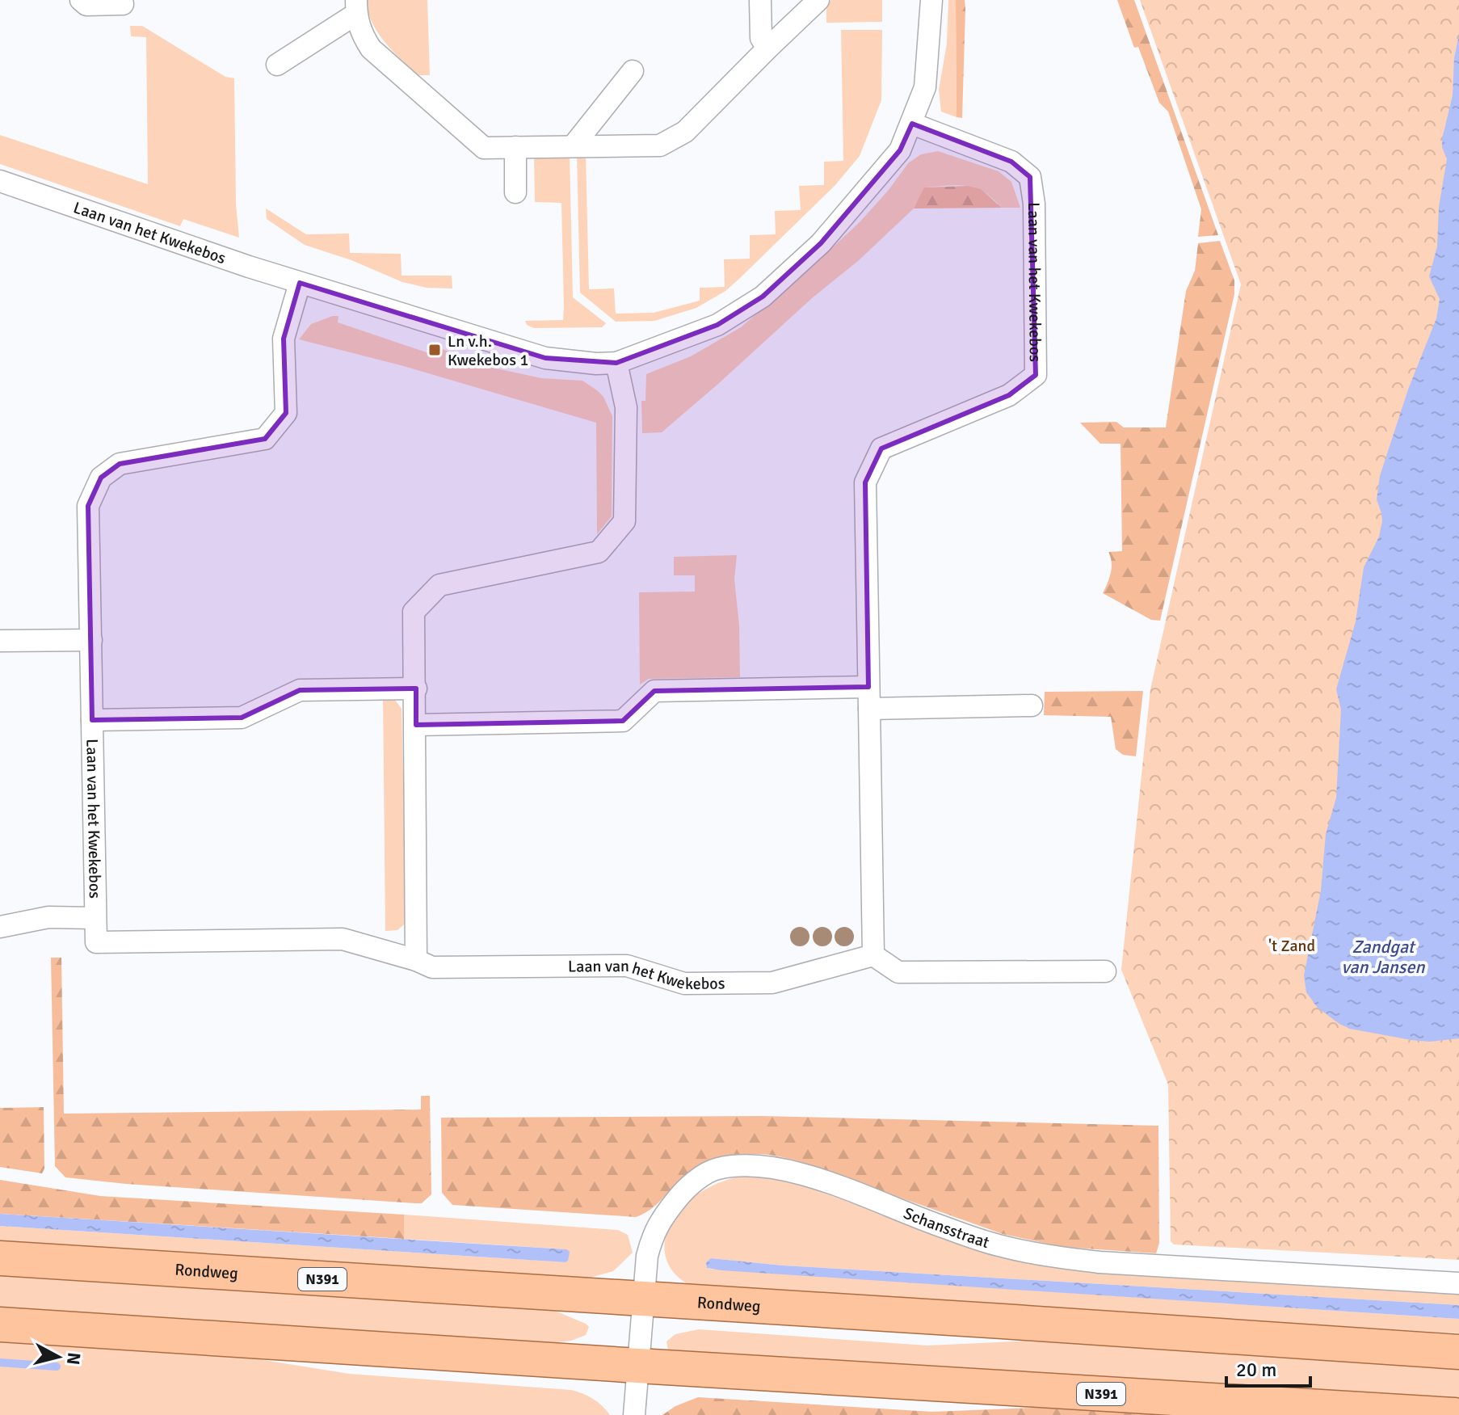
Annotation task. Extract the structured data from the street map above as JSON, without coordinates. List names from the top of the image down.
{
  "streets": {
    "main road": ["Rondweg", "N391"],
    "street": ["Laan van het Kwekebos", "Schansstraat"]
  },
  "crossings": [
    ["Schansstraat", "Rondweg"],
    ["Schansstraat", "N391"]
  ],
  "water": ["Zandgat van Jansen"],
  "parks": ["'t Zand"],
  "places": {
    "transit": ["Ln v.h. Kwekebos 1"]
  },
  "scale_bar": "20 m",
  "north": "right"
}
